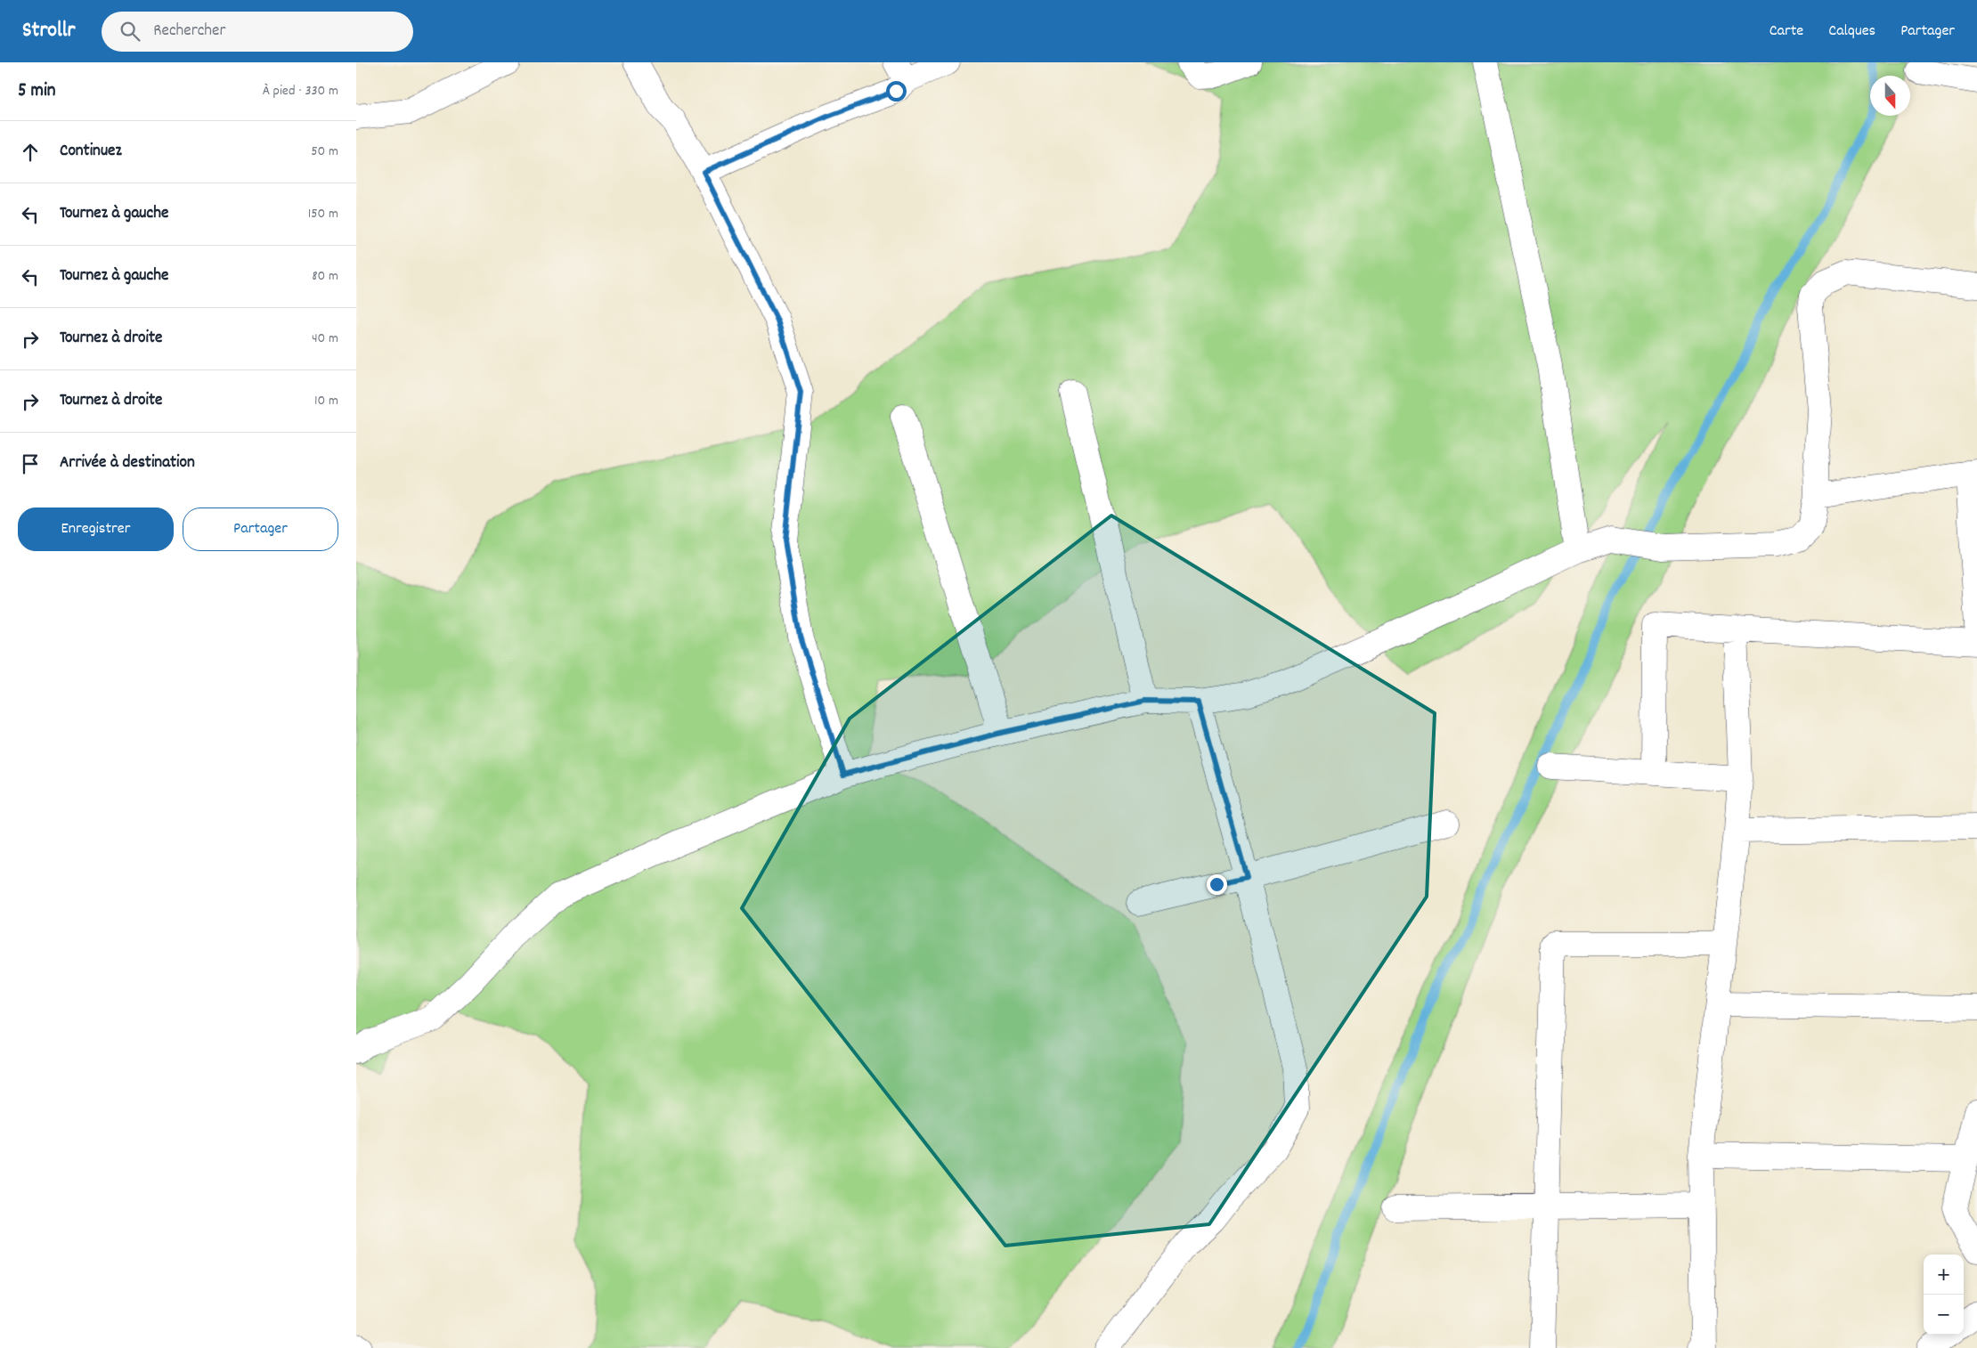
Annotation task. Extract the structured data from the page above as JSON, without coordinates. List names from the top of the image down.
{
  "north": "bottom",
  "page": {
    "header": "Strollr",
    "search": "Rechercher",
    "nav": ["Carte", "Calques", "Partager"],
    "heading": ["5 min", "À pied · 330 m"],
    "list": [
      ["Continuez", "50 m"],
      ["Tournez à gauche", "150 m"],
      ["Tournez à gauche", "80 m"],
      ["Tournez à droite", "40 m"],
      ["Tournez à droite", "10 m"],
      "Arrivée à destination"
    ],
    "buttons": ["Enregistrer", "Partager"],
    "map_buttons": ["+", "−"]
  }
}
